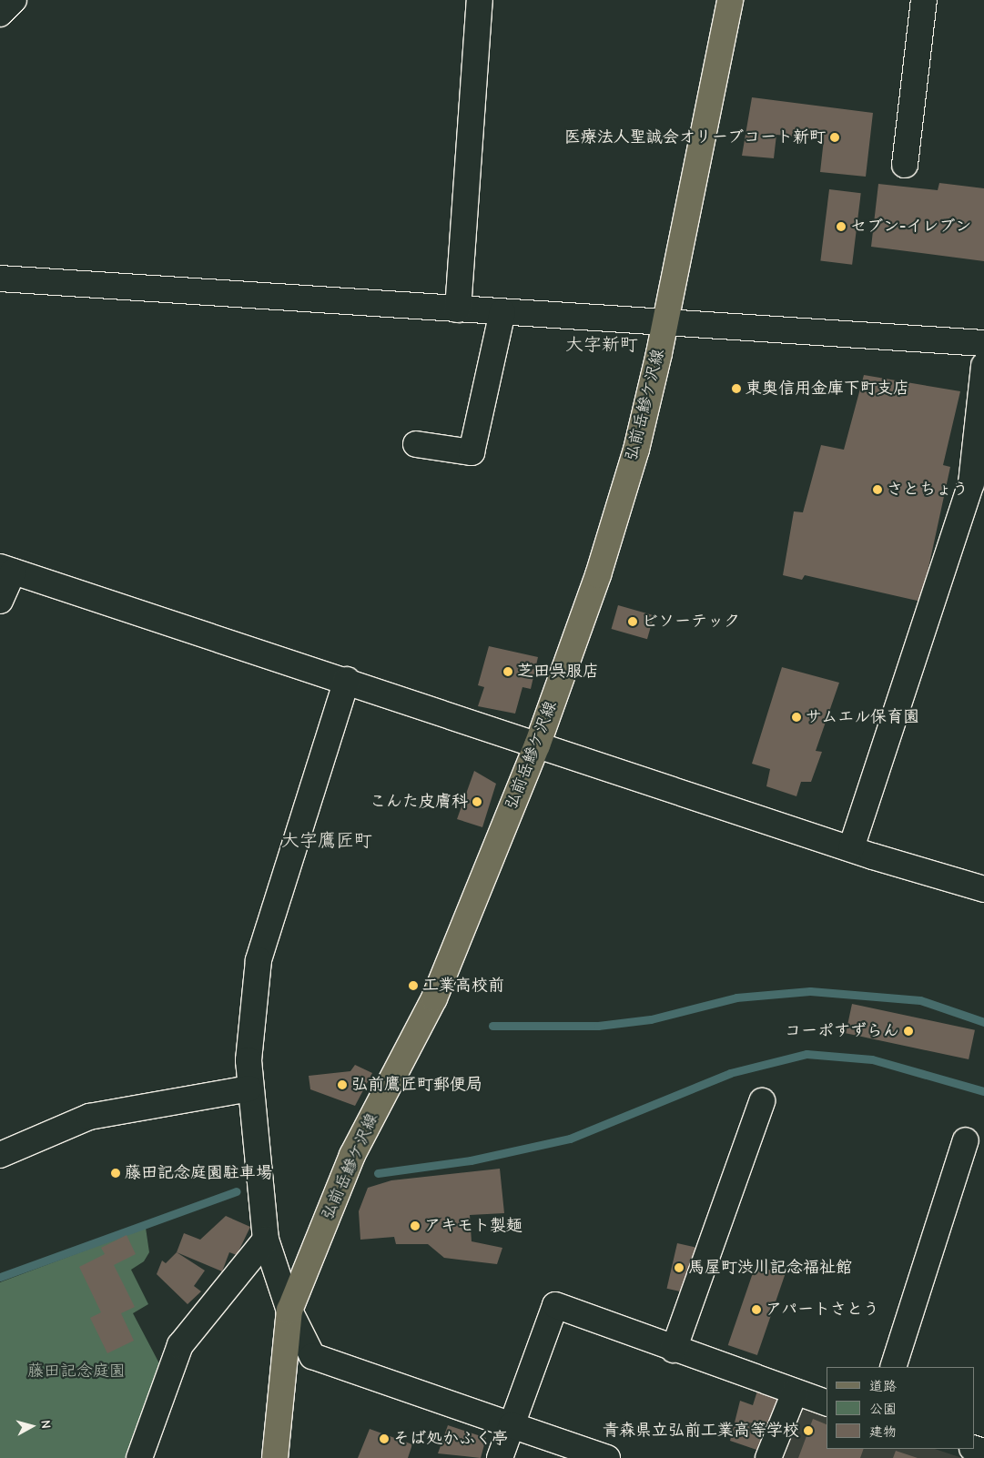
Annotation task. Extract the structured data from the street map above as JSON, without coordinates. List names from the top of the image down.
{
  "streets": {
    "main road": ["弘前岳鰺ケ沢線"]
  },
  "districts": ["大字新町", "大字鷹匠町"],
  "parks": ["藤田記念庭園"],
  "places": [
    "医療法人聖誠会オリーブコート新町",
    "セブン-イレブン",
    "東奥信用金庫下町支店",
    "さとちょう",
    "ビソーテック",
    "芝田呉服店",
    "サムエル保育園",
    "こんた皮膚科",
    "工業高校前",
    "コーポすずらん",
    "弘前鷹匠町郵便局",
    "藤田記念庭園駐車場",
    "アキモト製麺",
    "馬屋町渋川記念福祉館",
    "アパートさとう",
    "青森県立弘前工業高等学校",
    "そば処かふく亭"
  ],
  "legend": ["道路", "公園", "建物"],
  "north": "right"
}
